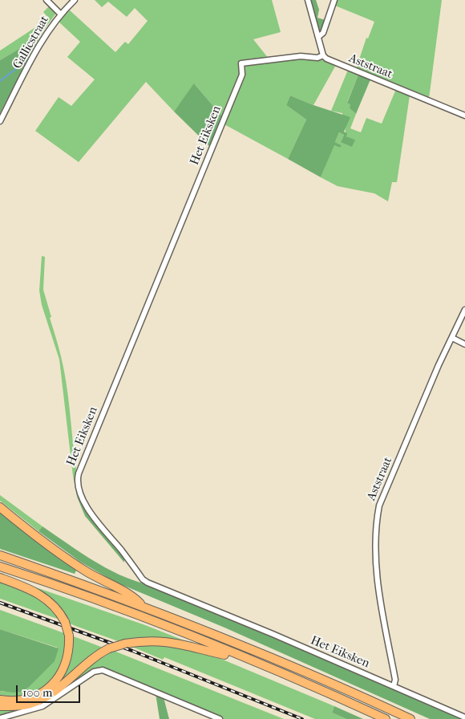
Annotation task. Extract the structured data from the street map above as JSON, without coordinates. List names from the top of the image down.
{
  "streets": {
    "street": ["Gallicstraat", "Aststraat", "Het Eiksken"]
  },
  "crossings": [
    ["Aststraat", "Het Eiksken"]
  ],
  "scale_bar": "100 m"
}
